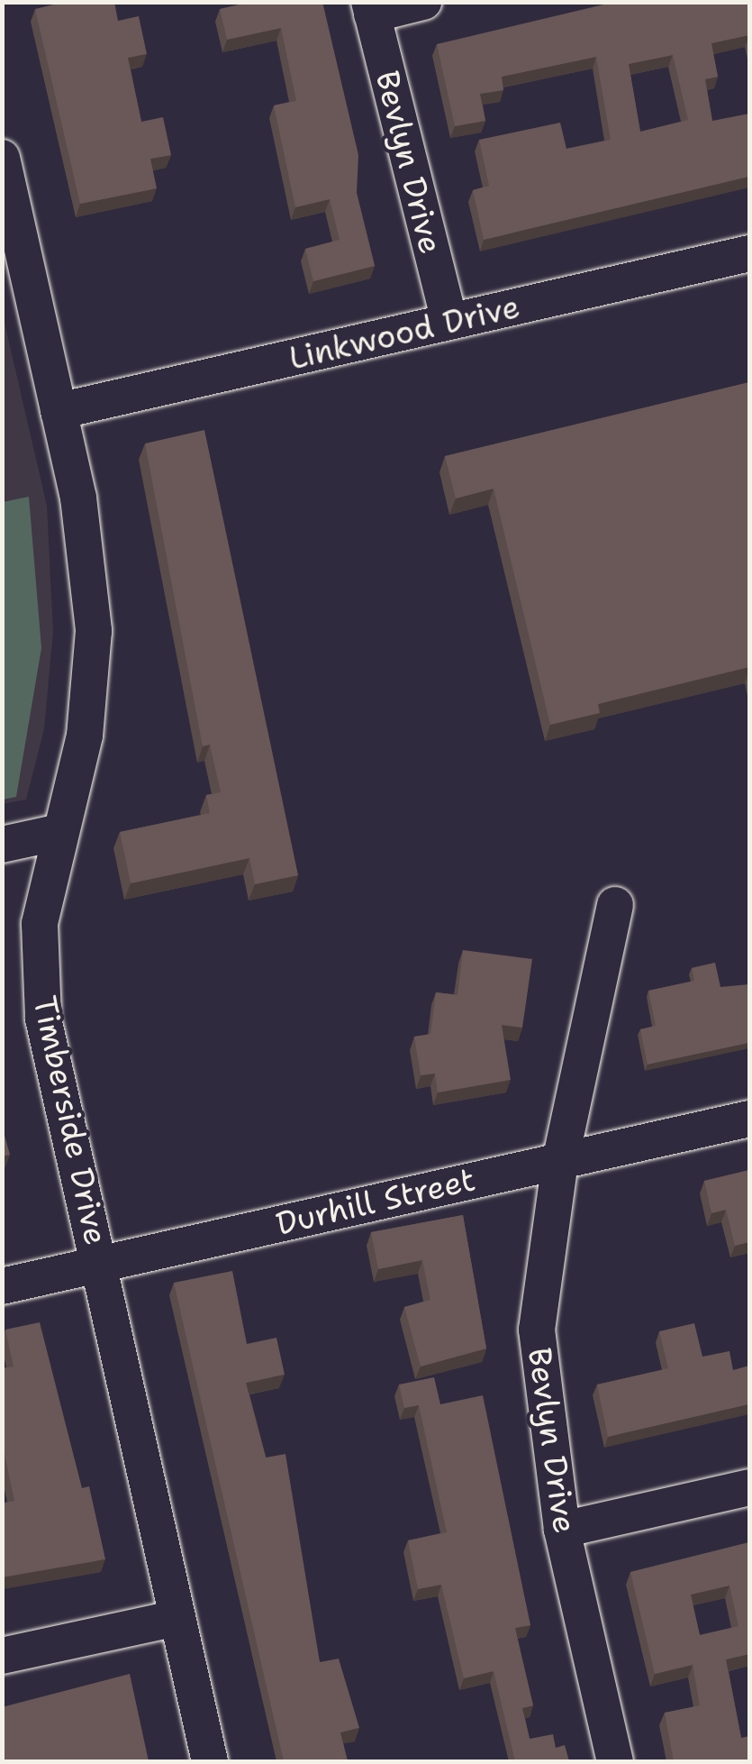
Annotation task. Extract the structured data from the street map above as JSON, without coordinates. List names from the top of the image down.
{
  "streets": {
    "street": [
      "Bevlyn Drive",
      "Linkwood Drive",
      "Timberside Drive",
      "Durhill Street"
    ]
  },
  "crossings": [
    ["Bevlyn Drive", "Linkwood Drive"],
    ["Bevlyn Drive", "Durhill Street"],
    ["Linkwood Drive", "Timberside Drive"],
    ["Timberside Drive", "Durhill Street"]
  ]
}
